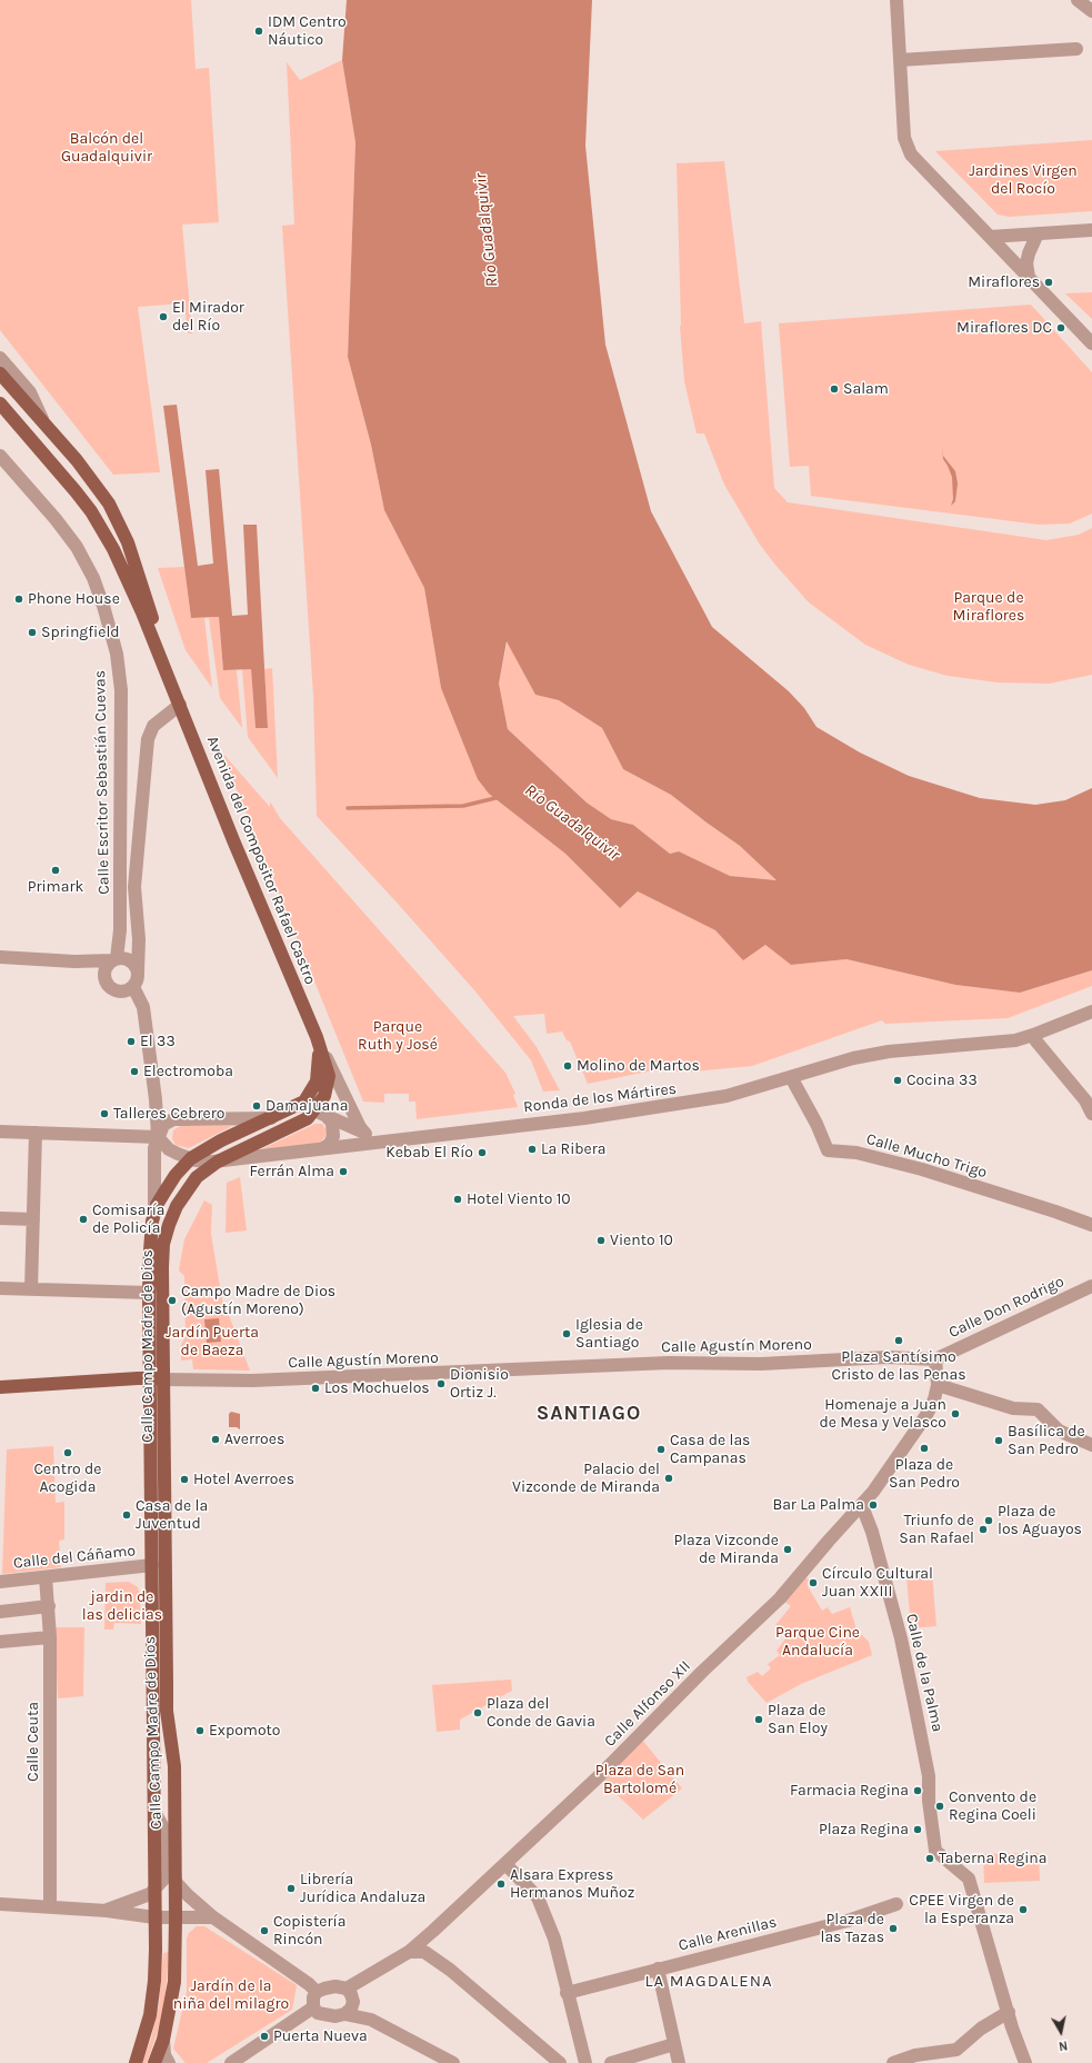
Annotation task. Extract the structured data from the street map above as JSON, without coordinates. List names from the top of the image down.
{
  "streets": {
    "main road": ["Avenida del Compositor Rafael Castro", "Calle Campo Madre de Dios"],
    "street": [
      "Calle Escritor Sebastián Cuevas",
      "Ronda de los Mártires",
      "Calle Mucho Trigo",
      "Calle Don Rodrigo",
      "Calle Agustín Moreno",
      "Calle del Cáñamo",
      "Calle de la Palma",
      "Calle Alfonso XII",
      "Calle Ceuta",
      "Calle Arenillas"
    ]
  },
  "crossings": [
    ["Calle Escritor Sebastián Cuevas", "Avenida del Compositor Rafael Castro"],
    ["Avenida del Compositor Rafael Castro", "Calle Campo Madre de Dios"],
    ["Ronda de los Mártires", "Calle Mucho Trigo"],
    ["Ronda de los Mártires", "Calle Campo Madre de Dios"],
    ["Calle Don Rodrigo", "Calle Agustín Moreno"],
    ["Calle Campo Madre de Dios", "Calle Agustín Moreno"],
    ["Calle Campo Madre de Dios", "Calle del Cáñamo"],
    ["Calle del Cáñamo", "Calle Ceuta"],
    ["Calle de la Palma", "Calle Alfonso XII"]
  ],
  "districts": ["SANTIAGO", "LA MAGDALENA"],
  "water": ["Río Guadalquivir"],
  "parks": [
    "Balcón del Guadalquivir",
    "Jardines Virgen del Rocío",
    "Parque de Miraflores",
    "Parque Ruth y José",
    "Jardín Puerta de Baeza",
    "jardin de las delicias",
    "Parque Cine Andalucía",
    "Plaza de San Bartolomé",
    "Jardín de la niña del milagro"
  ],
  "places": [
    "IDM Centro Náutico",
    "Miraflores",
    "El Mirador del Río",
    "Miraflores DC",
    "Salam",
    "Phone House",
    "Springfield",
    "Primark",
    "El 33",
    "Molino de Martos",
    "Electromoba",
    "Cocina 33",
    "Damajuana",
    "Talleres Cebrero",
    "La Ribera",
    "Kebab El Río",
    "Ferrán Alma",
    "Hotel Viento 10",
    "Comisaría de Policía",
    "Viento 10",
    "Campo Madre de Dios (Agustín Moreno)",
    "Iglesia de Santiago",
    "Plaza Santísimo Cristo de las Penas",
    "Dionisio Ortiz J.",
    "Los Mochuelos",
    "Homenaje a Juan de Mesa y Velasco",
    "Averroes",
    "Basílica de San Pedro",
    "Plaza de San Pedro",
    "Casa de las Campanas",
    "Centro de Acogida",
    "Palacio del Vizconde de Miranda",
    "Hotel Averroes",
    "Bar La Palma",
    "Casa de la Juventud",
    "Plaza de los Aguayos",
    "Triunfo de San Rafael",
    "Plaza Vizconde de Miranda",
    "Círculo Cultural Juan XXIII",
    "Plaza del Conde de Gavia",
    "Plaza de San Eloy",
    "Expomoto",
    "Farmacia Regina",
    "Convento de Regina Coeli",
    "Plaza Regina",
    "Taberna Regina",
    "Alsara Express Hermanos Muñoz",
    "Librería Jurídica Andaluza",
    "CPEE Virgen de la Esperanza",
    "Plaza de las Tazas",
    "Copistería Rincón",
    "Puerta Nueva"
  ],
  "north": "bottom"
}
